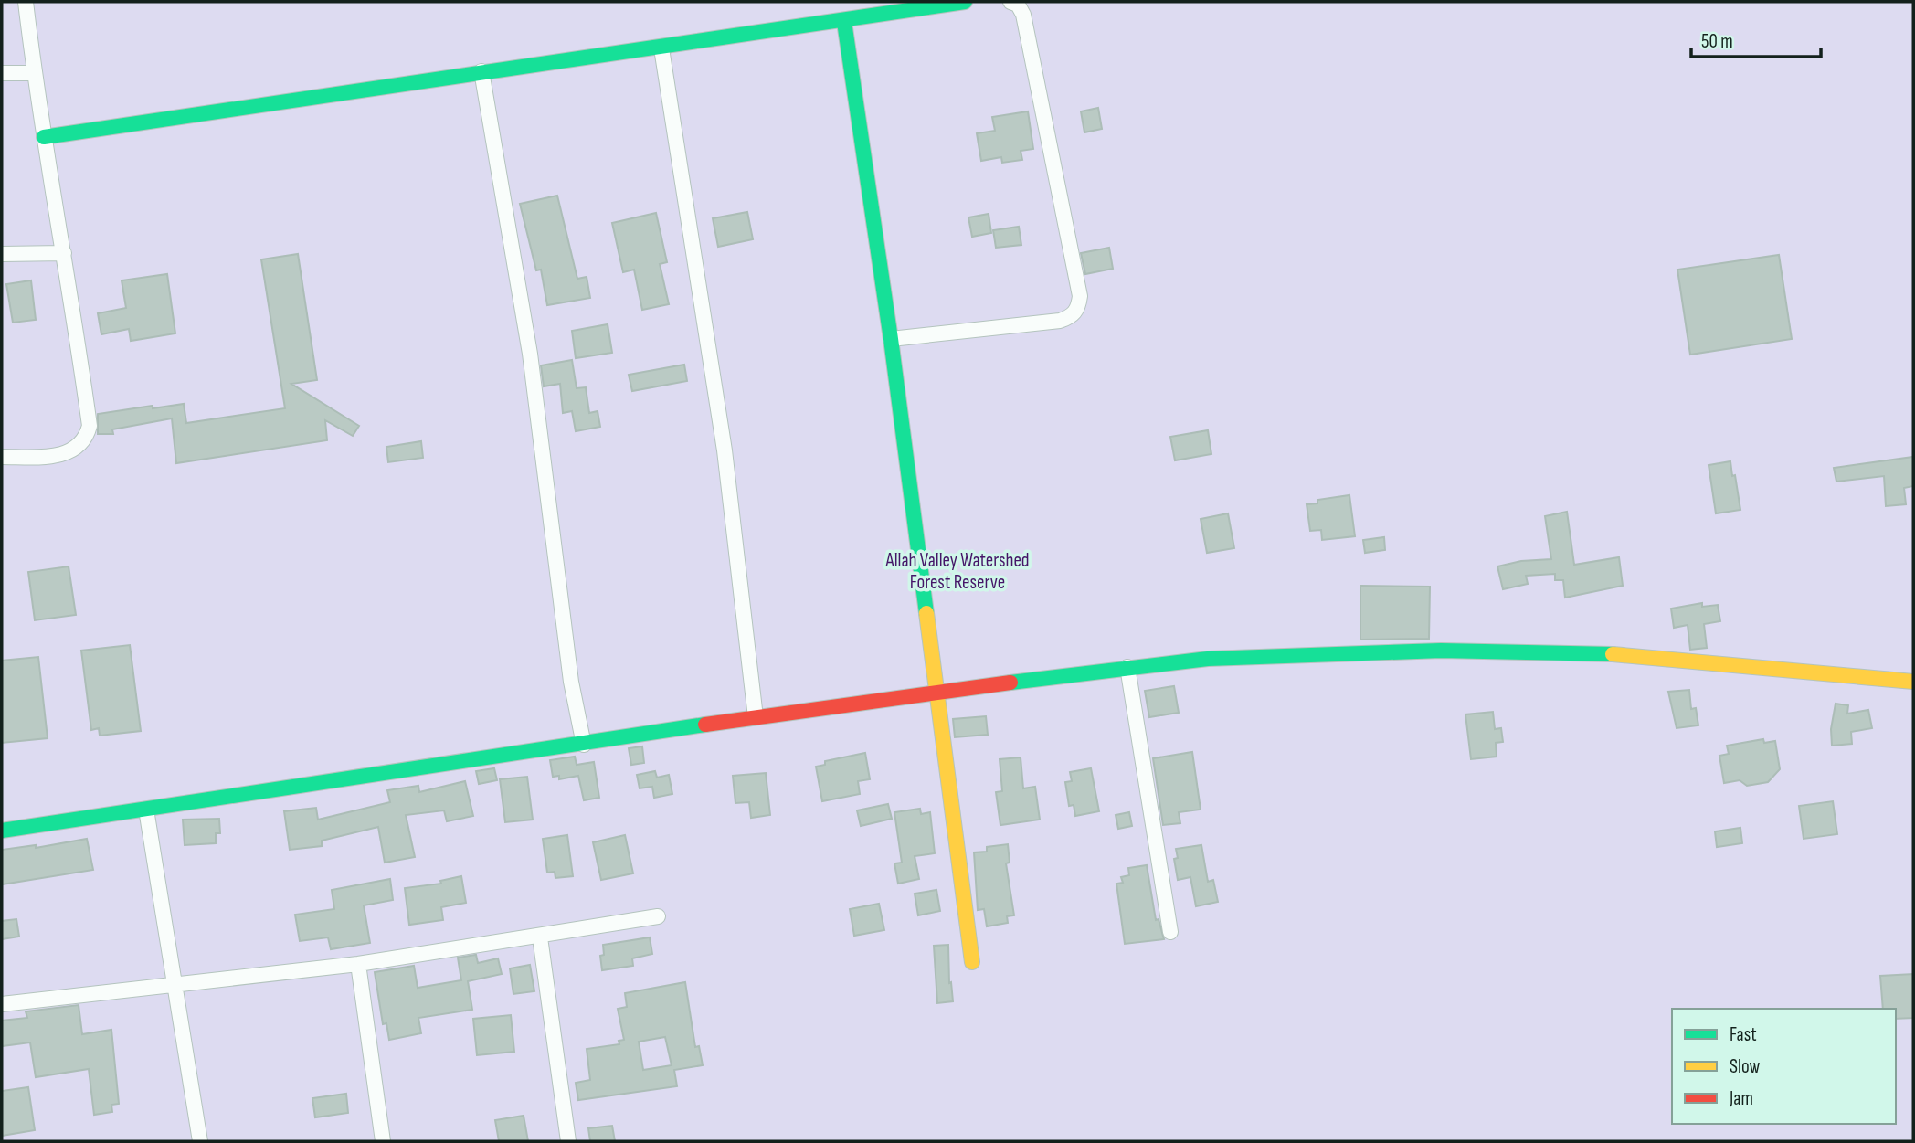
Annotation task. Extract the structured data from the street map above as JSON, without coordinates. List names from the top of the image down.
{
  "parks": ["Allah Valley Watershed Forest Reserve"],
  "legend": ["Fast", "Slow", "Jam"],
  "scale_bar": "50 m"
}
